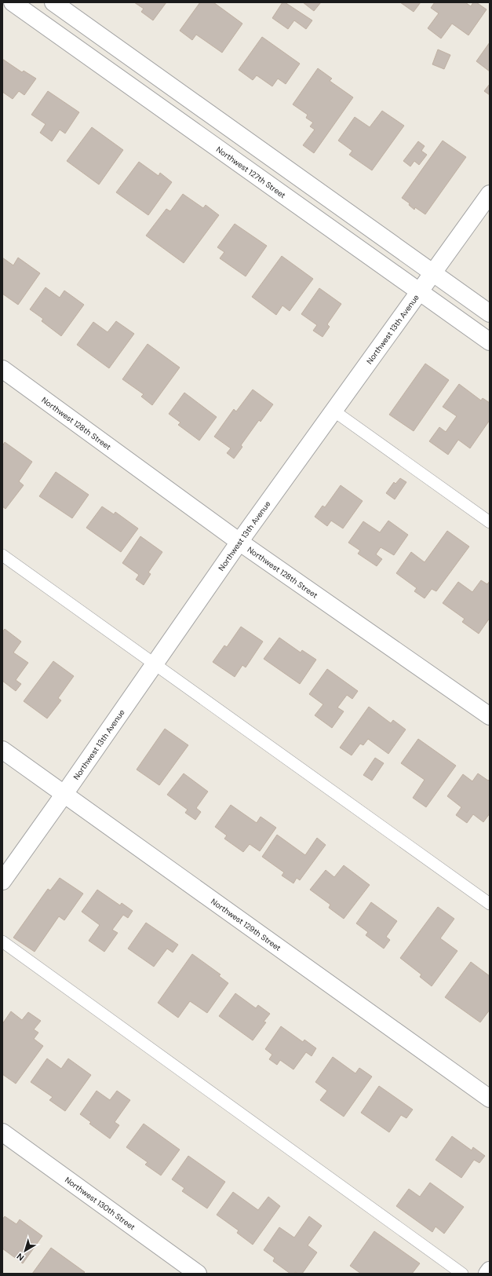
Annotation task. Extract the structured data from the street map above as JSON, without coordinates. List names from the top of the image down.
{
  "streets": {
    "street": [
      "Northwest 127th Street",
      "Northwest 13th Avenue",
      "Northwest 128th Street",
      "Northwest 129th Street",
      "Northwest 130th Street"
    ]
  },
  "crossings": [
    ["Northwest 127th Street", "Northwest 13th Avenue"],
    ["Northwest 13th Avenue", "Northwest 128th Street"],
    ["Northwest 13th Avenue", "Northwest 129th Street"]
  ],
  "north": "bottom left"
}
